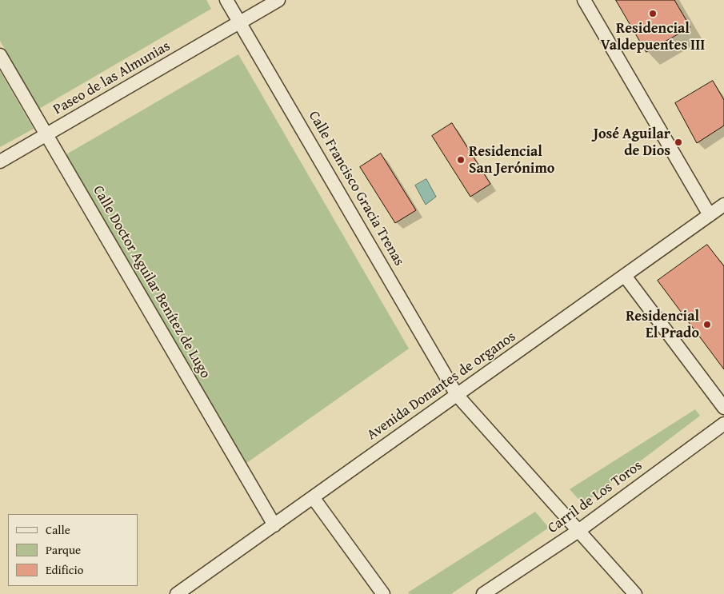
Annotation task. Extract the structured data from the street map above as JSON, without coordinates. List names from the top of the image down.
{
  "streets": {
    "street": [
      "Paseo de las Almunias",
      "Calle Francisco Gracia Trenas",
      "Calle Doctor Aguilar Benítez de Lugo",
      "Avenida Donantes de organos",
      "Carril de Los Toros"
    ]
  },
  "crossings": [
    ["Paseo de las Almunias", "Calle Francisco Gracia Trenas"],
    ["Paseo de las Almunias", "Calle Doctor Aguilar Benítez de Lugo"],
    ["Calle Francisco Gracia Trenas", "Avenida Donantes de organos"],
    ["Calle Francisco Gracia Trenas", "Carril de Los Toros"],
    ["Calle Doctor Aguilar Benítez de Lugo", "Avenida Donantes de organos"]
  ],
  "places": [
    "Residencial Valdepuentes III",
    "José Aguilar de Dios",
    "Residencial San Jerónimo",
    "Residencial El Prado"
  ],
  "legend": ["Calle", "Parque", "Edificio"]
}
